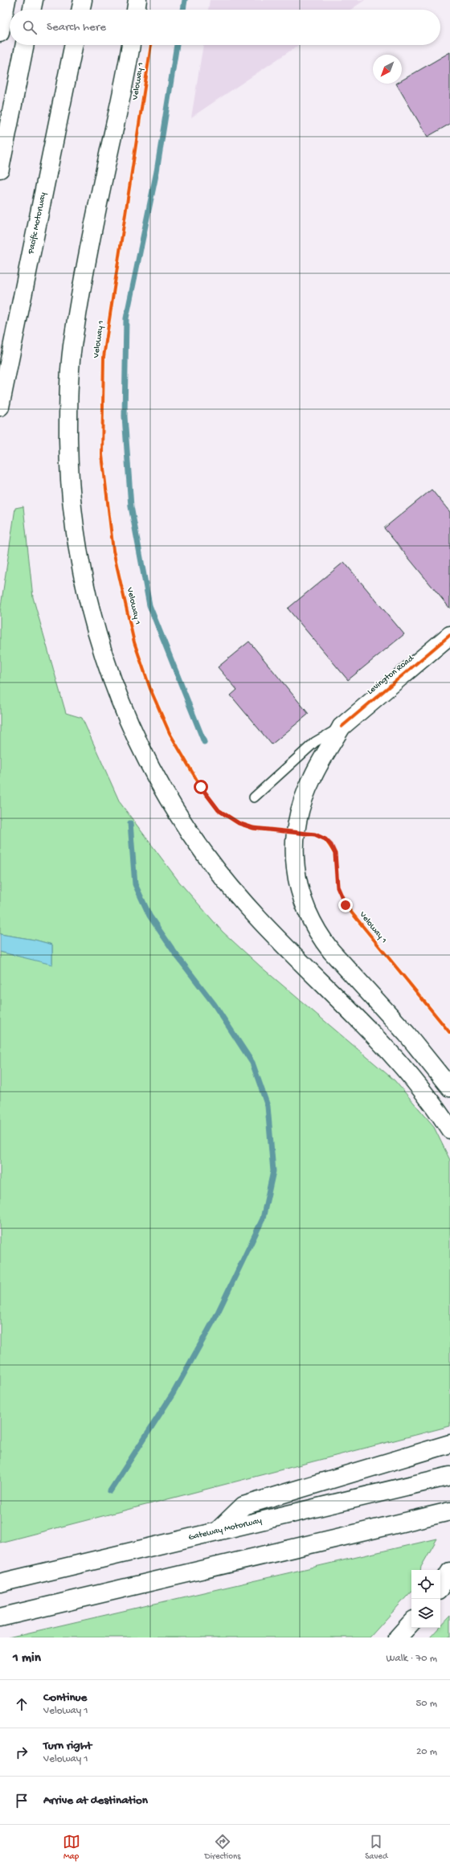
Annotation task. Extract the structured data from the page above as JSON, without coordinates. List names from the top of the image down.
{
  "streets": {
    "main road": ["Pacific Motorway", "Levington Road", "Gateway Motorway"],
    "cycle path": ["Veloway 1"]
  },
  "north": "bottom left",
  "page": {
    "search": "Search here",
    "heading": ["1 min", "Walk · 70 m"],
    "list": [
      ["Continue", "Veloway 1", "50 m"],
      ["Turn right", "Veloway 1", "20 m"],
      "Arrive at destination"
    ],
    "nav": ["Map", "Directions", "Saved"]
  }
}
